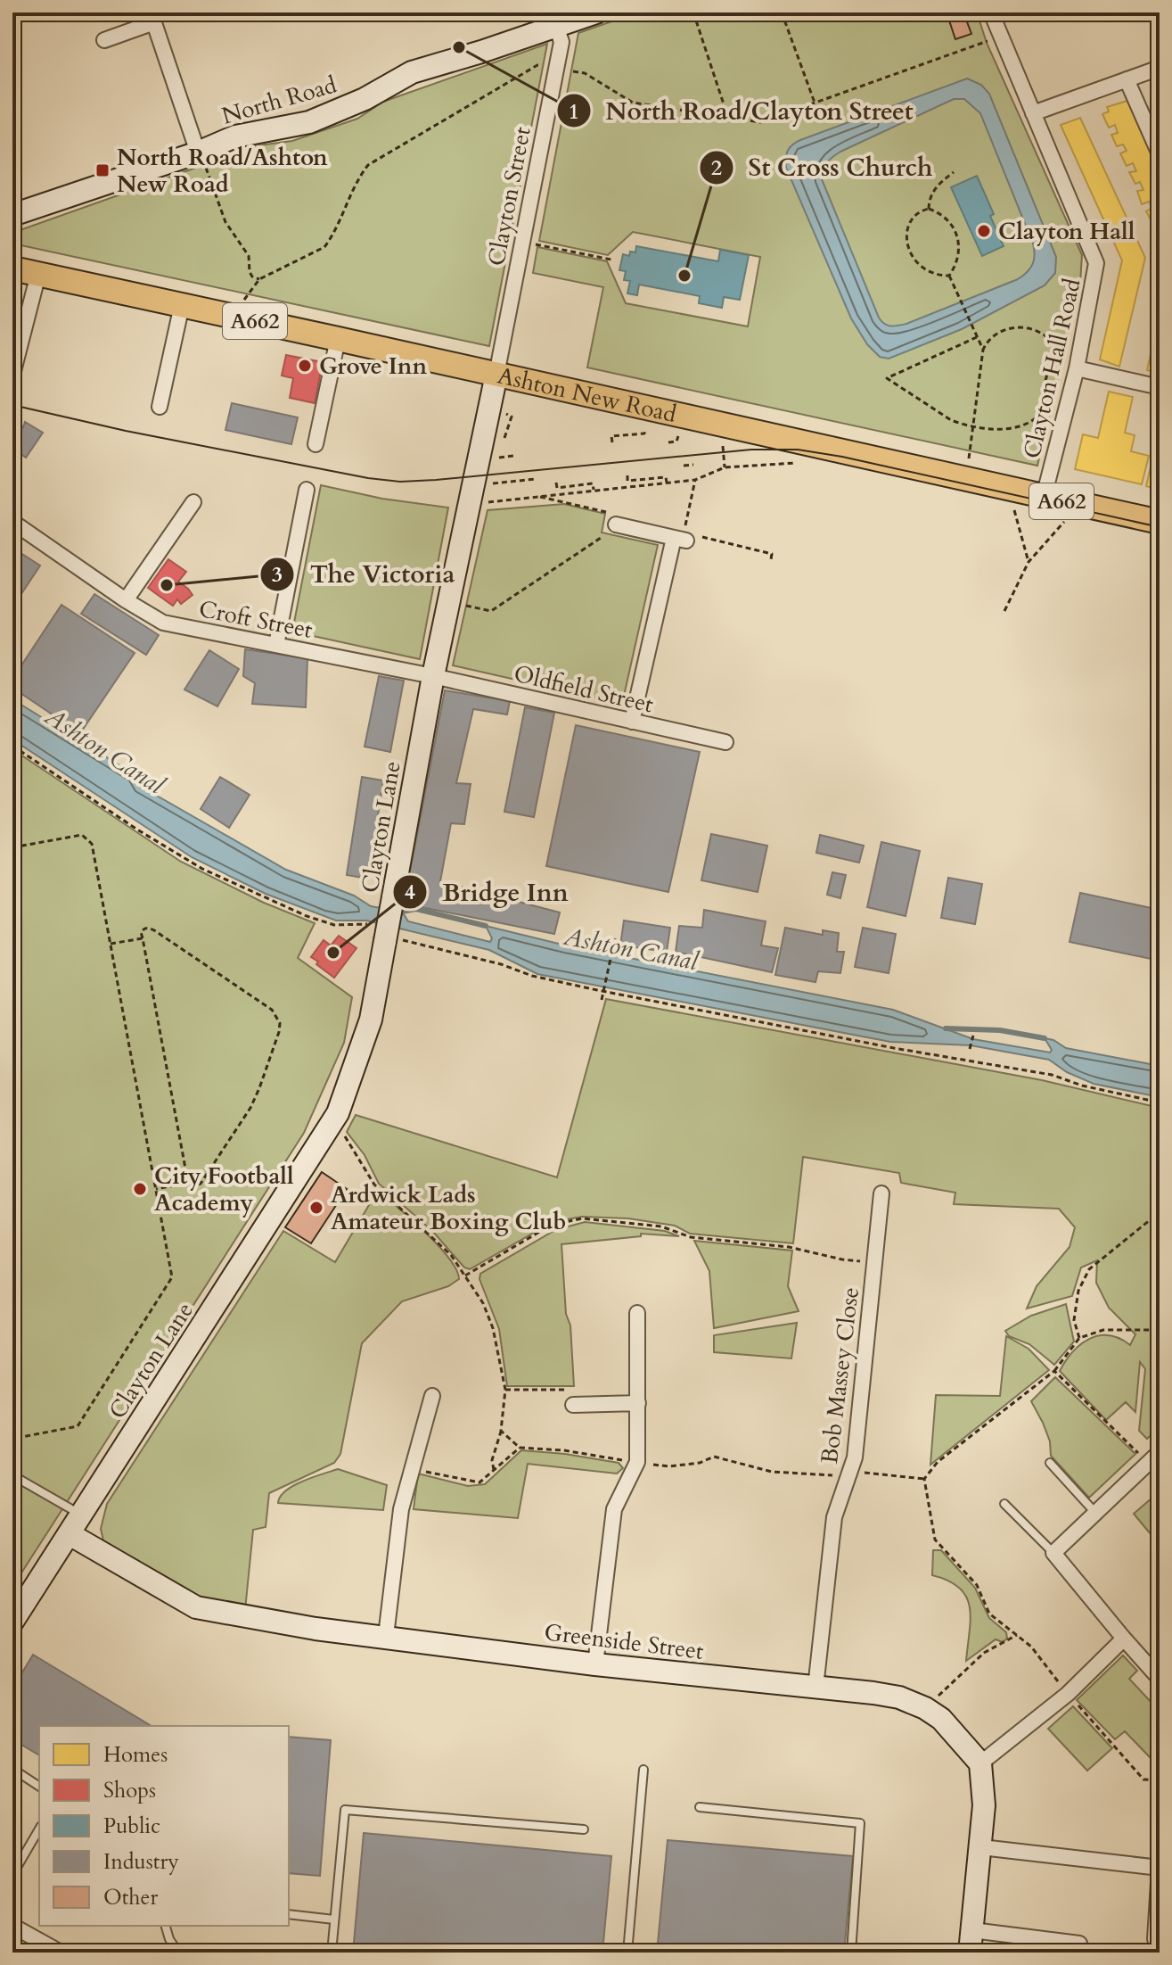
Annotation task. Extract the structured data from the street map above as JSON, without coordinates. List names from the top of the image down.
{
  "streets": {
    "main road": ["A662", "Ashton New Road"],
    "street": [
      "North Road",
      "Clayton Street",
      "Clayton Hall Road",
      "Croft Street",
      "Oldfield Street",
      "Clayton Lane",
      "Bob Massey Close",
      "Greenside Street"
    ]
  },
  "crossings": [
    ["North Road", "Clayton Street"],
    ["Clayton Street", "Ashton New Road"],
    ["Clayton Street", "Clayton Lane"],
    ["Clayton Hall Road", "Ashton New Road"],
    ["Ashton New Road", "Clayton Lane"],
    ["Croft Street", "Oldfield Street"],
    ["Croft Street", "Clayton Lane"],
    ["Oldfield Street", "Clayton Lane"],
    ["Clayton Lane", "Greenside Street"],
    ["Bob Massey Close", "Greenside Street"]
  ],
  "water": ["Ashton Canal"],
  "places": {
    "other": [
      "North Road/Clayton Street",
      "Clayton Hall",
      "St Cross Church",
      "Grove Inn",
      "The Victoria",
      "Bridge Inn",
      "City Football Academy",
      "Ardwick Lads Amateur Boxing Club"
    ],
    "transit": ["North Road/Ashton New Road"]
  },
  "legend": [
    "Homes",
    "Shops",
    "Public",
    "Industry",
    "Other"
  ]
}
